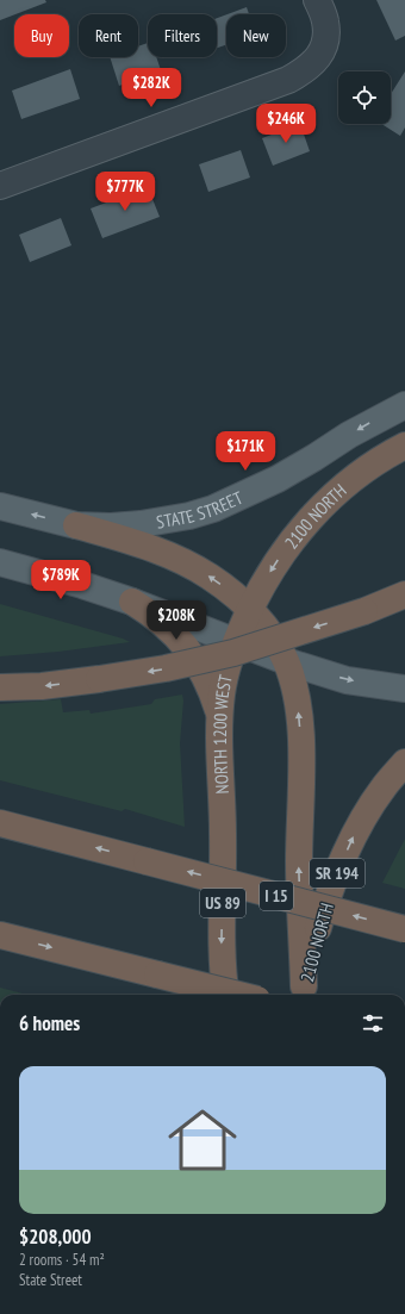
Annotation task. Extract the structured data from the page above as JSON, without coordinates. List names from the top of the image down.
{
  "streets": {
    "highway": [
      "2100 NORTH",
      "NORTH 1200 WEST",
      "SR 194",
      "I 15",
      "US 89"
    ],
    "main road": ["STATE STREET"]
  },
  "crossings": [
    ["2100 NORTH", "NORTH 1200 WEST"]
  ],
  "one_way": ["STATE STREET"],
  "page": {
    "chip": [
      "Buy",
      "Rent",
      "Filters",
      "New"
    ],
    "price": [
      "$282K",
      "$246K",
      "$777K",
      "$171K",
      "$789K",
      "$208K"
    ],
    "heading": "6 homes",
    "list": [
      {
        "name": "$208,000",
        "note": "2 rooms · 54 m² · State Street"
      }
    ]
  }
}
